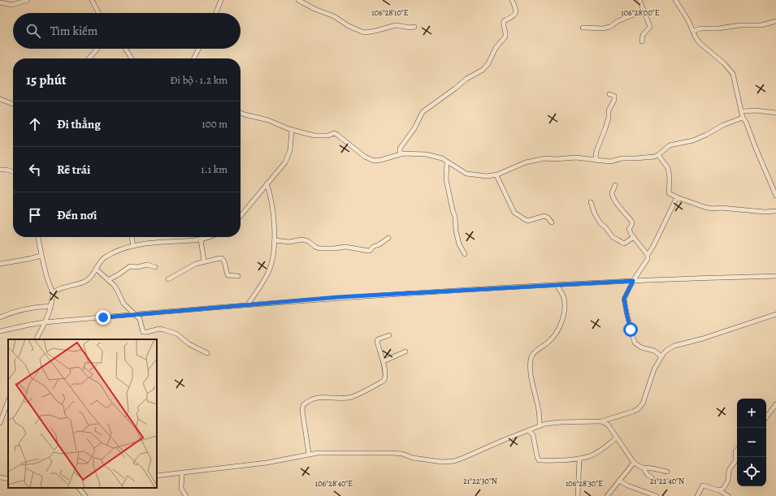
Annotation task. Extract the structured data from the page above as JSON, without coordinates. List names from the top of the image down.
{
  "page": {
    "search": "Tìm kiếm",
    "heading": ["15 phút", "Đi bộ · 1.2 km"],
    "list": [
      ["Đi thẳng", "100 m"],
      ["Rẽ trái", "1.1 km"],
      "Đến nơi"
    ],
    "map_buttons": ["+", "−"]
  },
  "coordinates": [
    "106°28'10\"E",
    "106°28'00\"E",
    "21°22'30\"N",
    "21°22'40\"N",
    "106°28'40\"E",
    "106°28'30\"E"
  ]
}
